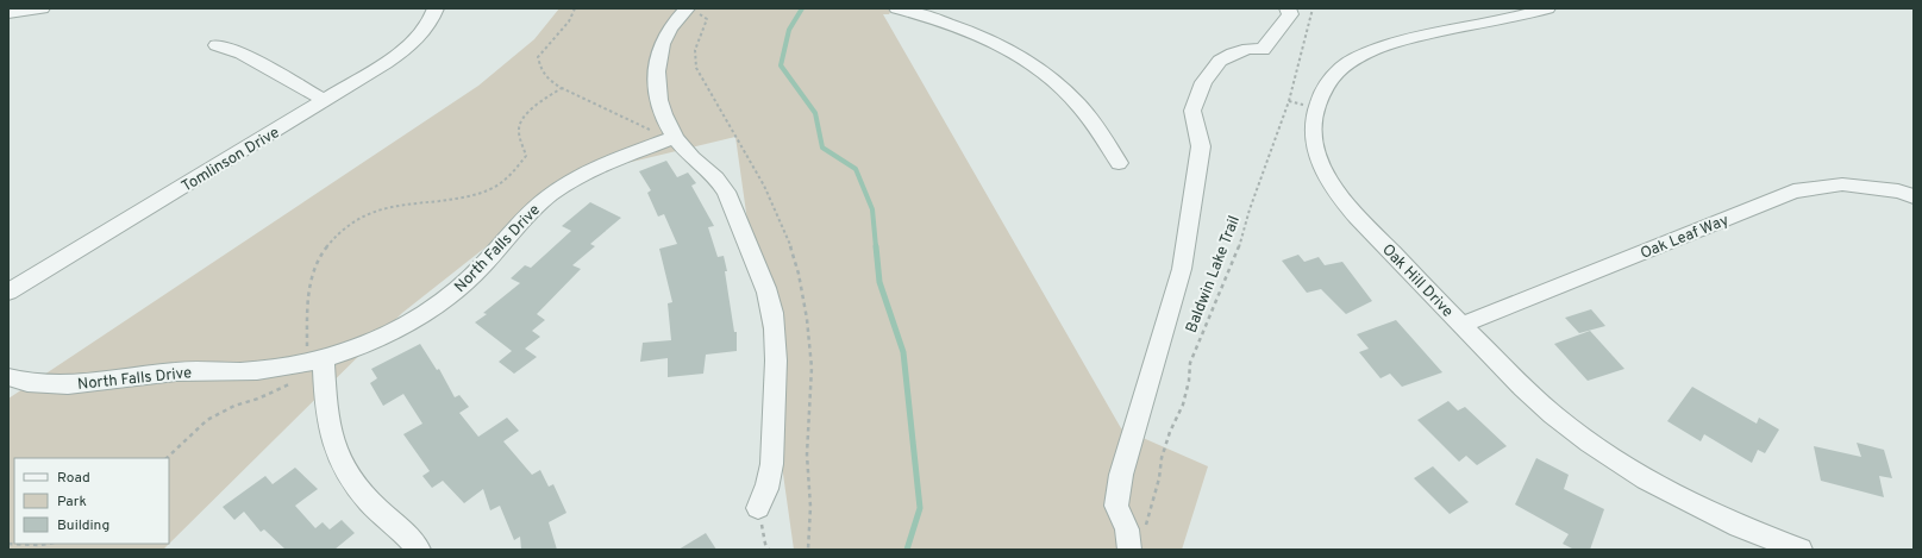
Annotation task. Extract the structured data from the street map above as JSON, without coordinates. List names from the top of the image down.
{
  "streets": {
    "street": [
      "Tomlinson Drive",
      "Oak Leaf Way",
      "North Falls Drive",
      "Oak Hill Drive"
    ],
    "path": ["Baldwin Lake Trail"]
  },
  "crossings": [
    ["Oak Leaf Way", "Oak Hill Drive"]
  ],
  "legend": ["Road", "Park", "Building"]
}
